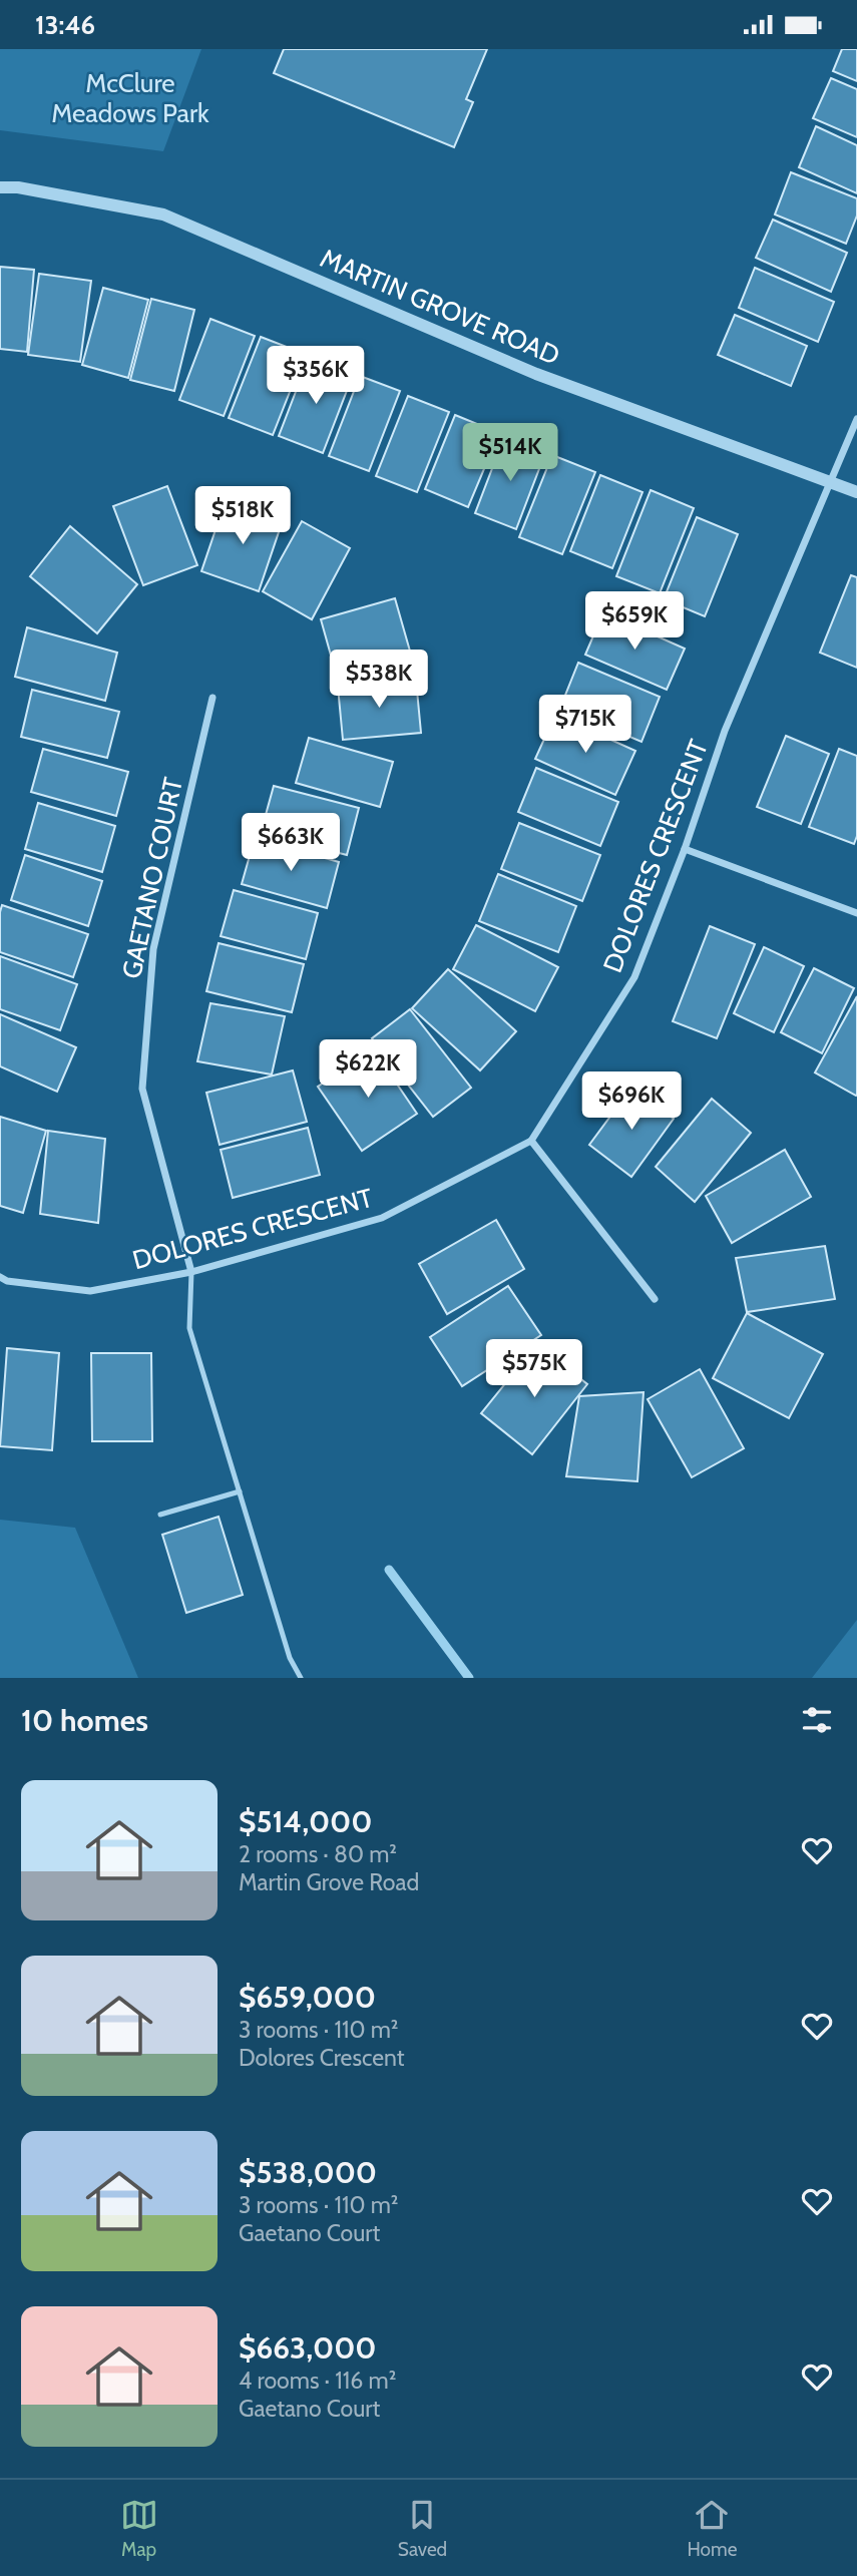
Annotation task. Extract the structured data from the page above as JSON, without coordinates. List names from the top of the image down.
{
  "streets": {
    "street": ["MARTIN GROVE ROAD", "DOLORES CRESCENT", "GAETANO COURT"]
  },
  "crossings": [
    ["MARTIN GROVE ROAD", "DOLORES CRESCENT"],
    ["DOLORES CRESCENT", "GAETANO COURT"]
  ],
  "parks": ["McClure Meadows Park"],
  "page": {
    "status": "13:46",
    "price": [
      "$356K",
      "$514K",
      "$518K",
      "$659K",
      "$538K",
      "$715K",
      "$663K",
      "$622K",
      "$696K",
      "$575K"
    ],
    "heading": "10 homes",
    "list": [
      {
        "name": "$514,000",
        "note": "2 rooms · 80 m² · Martin Grove Road"
      },
      {
        "name": "$659,000",
        "note": "3 rooms · 110 m² · Dolores Crescent"
      },
      {
        "name": "$538,000",
        "note": "3 rooms · 110 m² · Gaetano Court"
      },
      {
        "name": "$663,000",
        "note": "4 rooms · 116 m² · Gaetano Court"
      }
    ],
    "tabs": ["Map", "Saved", "Home"]
  }
}
